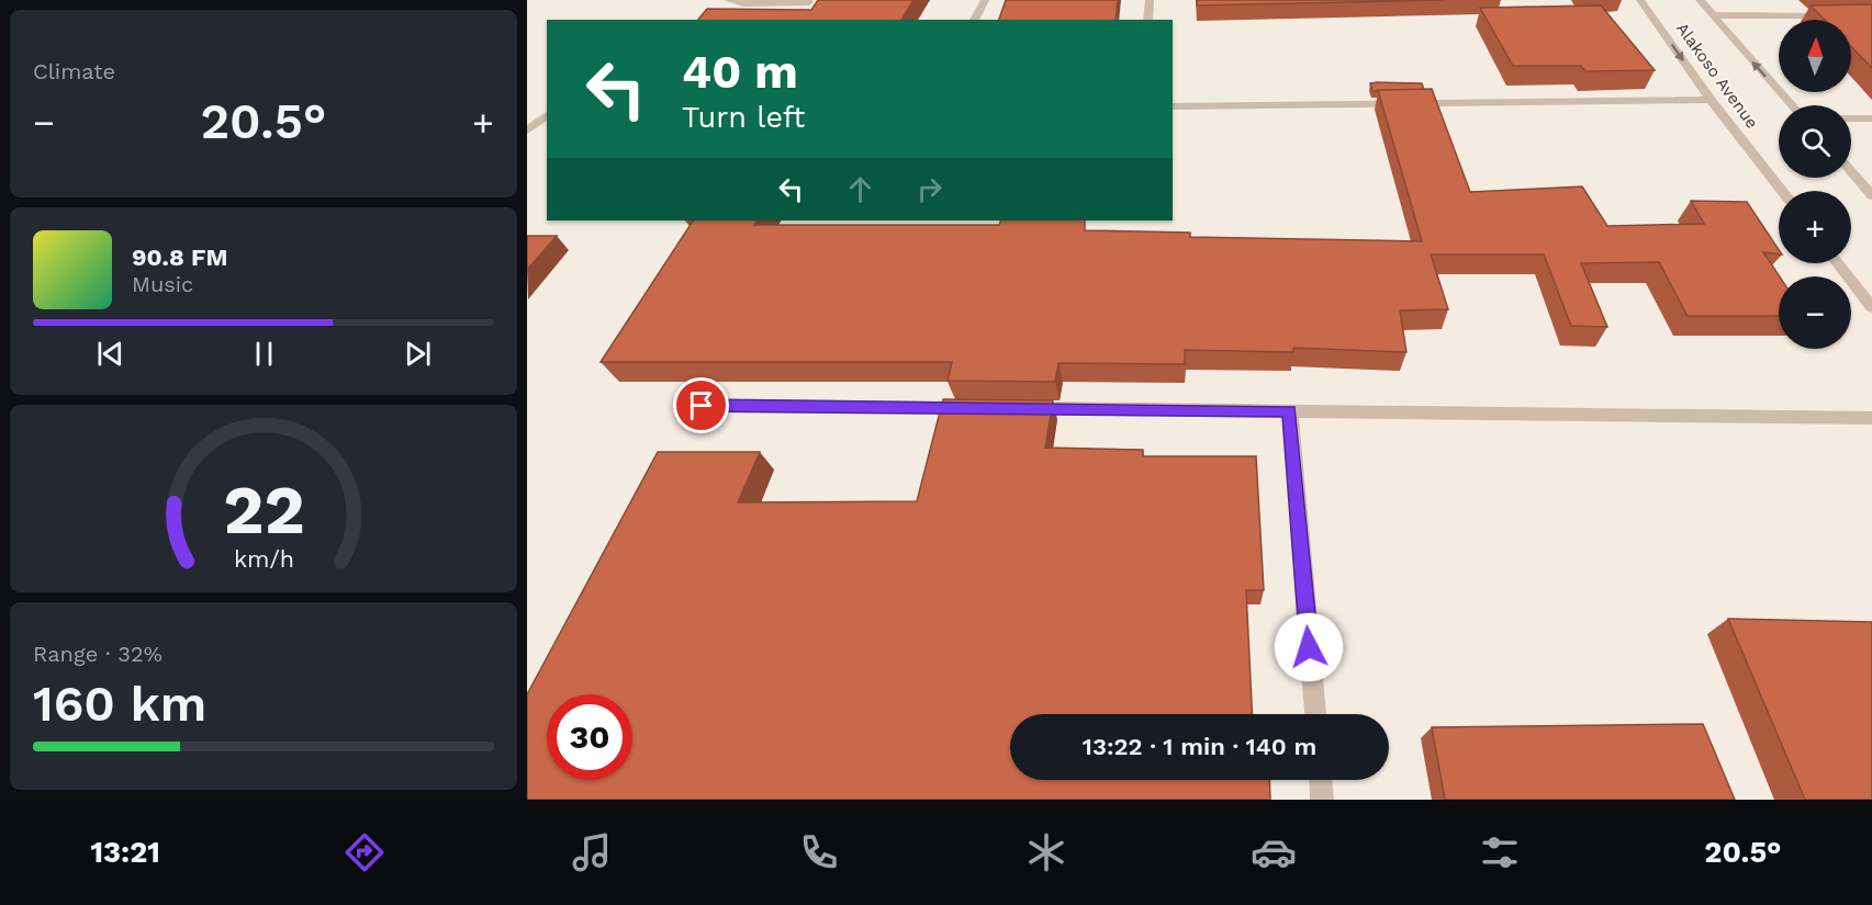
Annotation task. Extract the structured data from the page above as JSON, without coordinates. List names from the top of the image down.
{
  "streets": {
    "street": ["Alakoso Avenue"]
  },
  "north": "top",
  "page": {
    "tile": [
      "Climate",
      ["Range · 32%", "160 km"]
    ],
    "map_buttons": ["+", "−"],
    "turn": ["40 m", "Turn left"],
    "heat": ["−", "20.5°", "+"],
    "song": ["90.8 FM", "Music"],
    "limit": "30",
    "trip": "13:22 · 1 min · 140 m",
    "tabs": ["13:21", "20.5°"],
    "gauge": ["22", "km/h"]
  }
}
